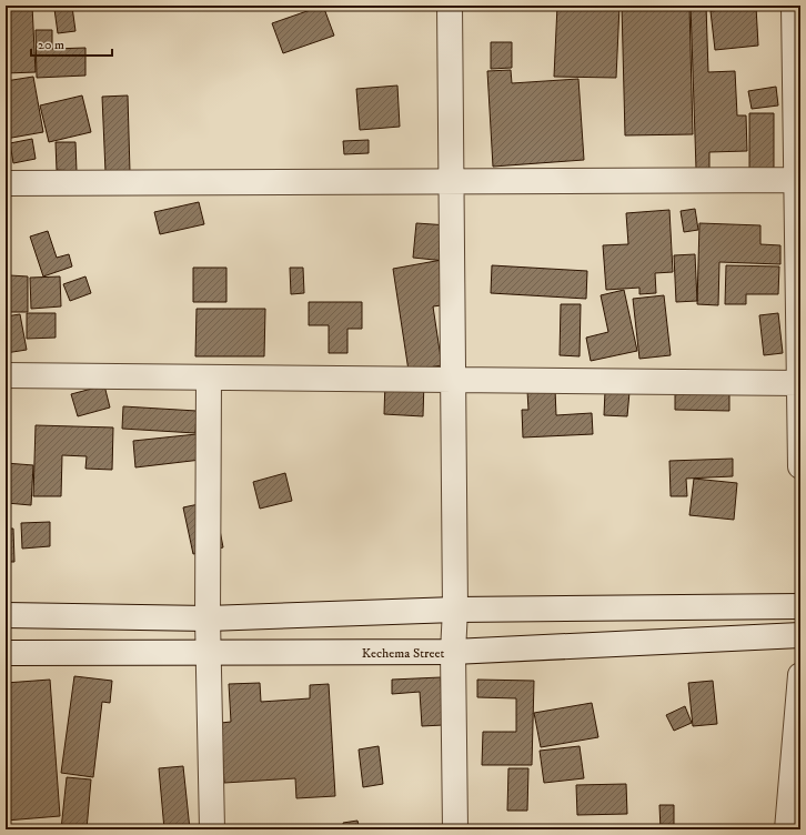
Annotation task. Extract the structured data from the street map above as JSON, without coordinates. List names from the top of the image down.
{
  "streets": {
    "street": ["Kechema Street"]
  },
  "scale_bar": "20 m"
}
